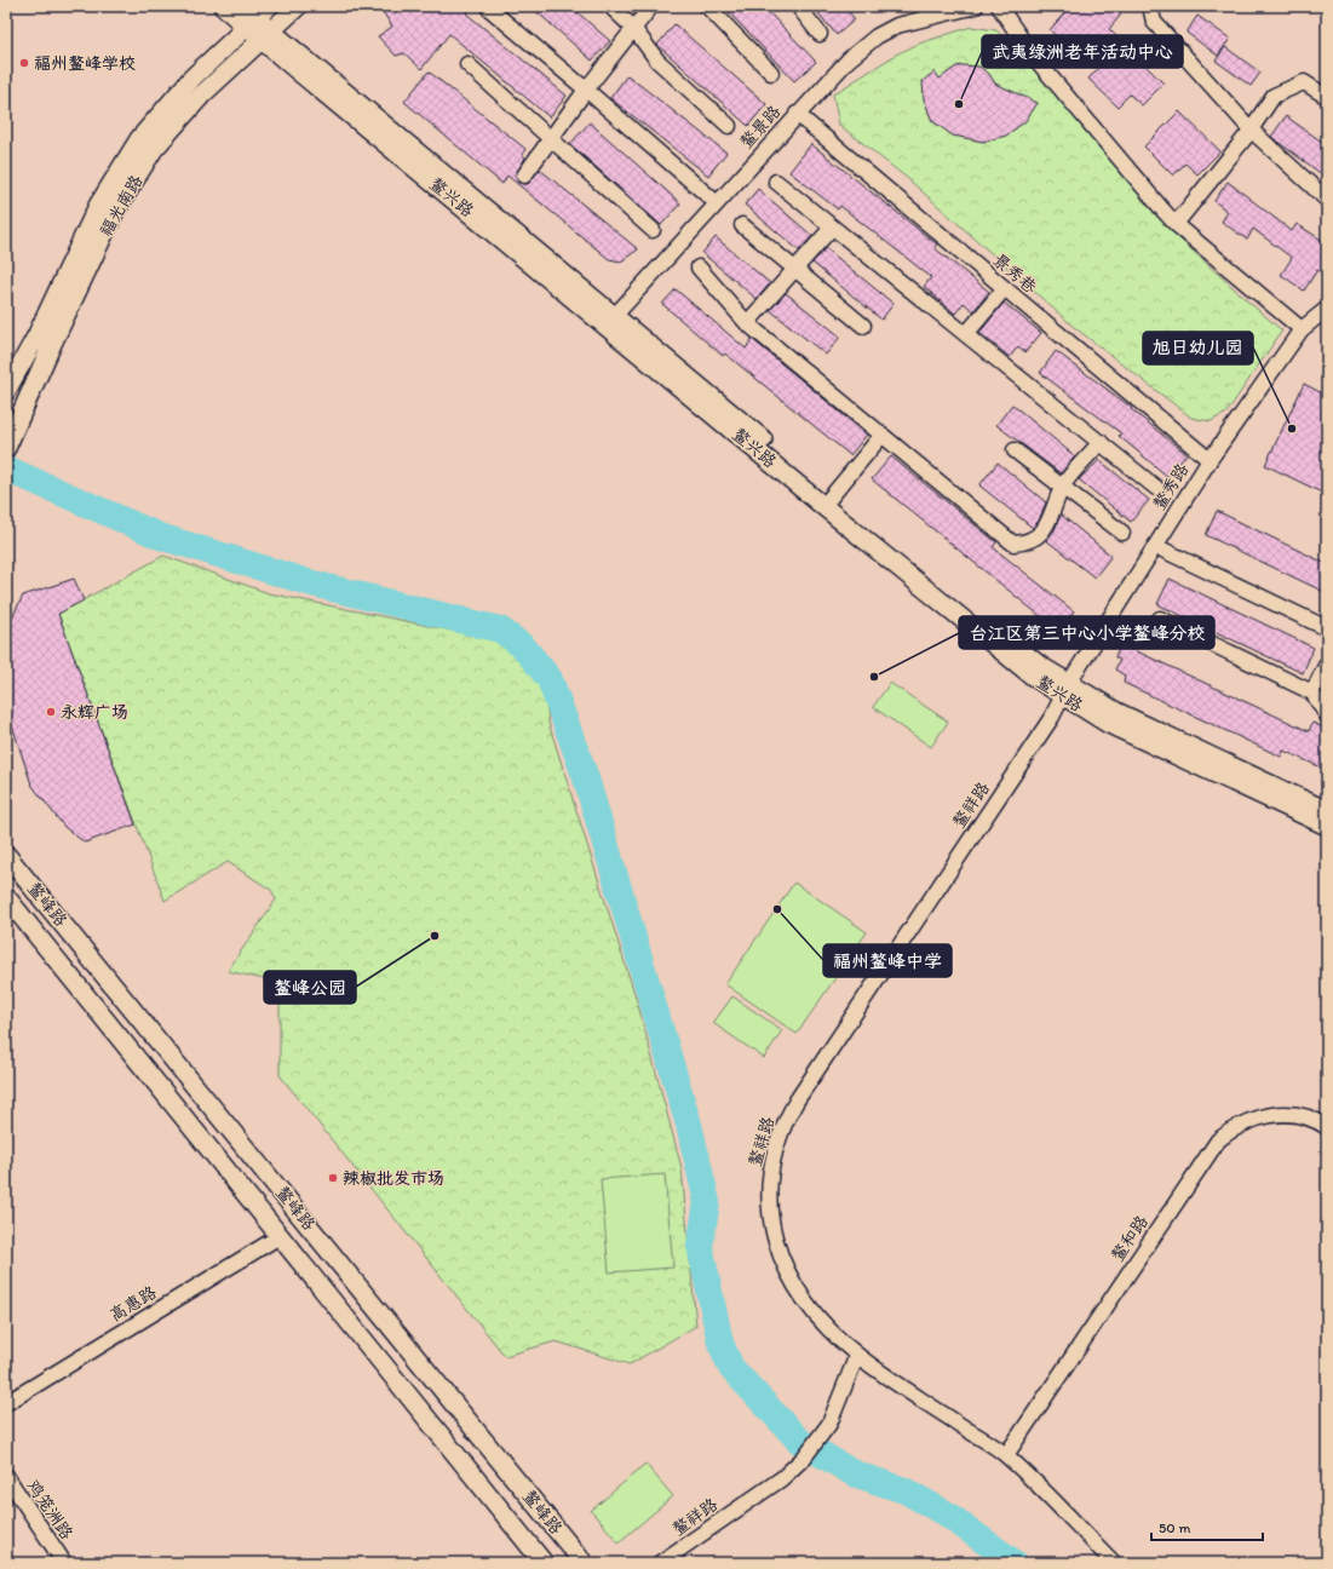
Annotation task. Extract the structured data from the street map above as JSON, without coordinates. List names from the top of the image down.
{
  "streets": {
    "main road": ["鳌兴路", "福光南路", "鳌峰路"],
    "street": [
      "鳌景路",
      "景秀巷",
      "鳌秀路",
      "鳌祥路",
      "鳌和路",
      "高惠路",
      "鸡笼洲路"
    ]
  },
  "crossings": [
    ["鳌景路", "鳌兴路"],
    ["鳌景路", "景秀巷"],
    ["鳌兴路", "福光南路"],
    ["鳌兴路", "鳌秀路"],
    ["鳌兴路", "鳌祥路"],
    ["景秀巷", "鳌秀路"],
    ["鳌秀路", "鳌祥路"],
    ["鳌峰路", "高惠路"]
  ],
  "places": [
    "福州鳌峰学校",
    "武夷绿洲老年活动中心",
    "旭日幼儿园",
    "台江区第三中心小学鳌峰分校",
    "永辉广场",
    "福州鳌峰中学",
    "鳌峰公园",
    "辣椒批发市场"
  ],
  "scale_bar": "50 m"
}
